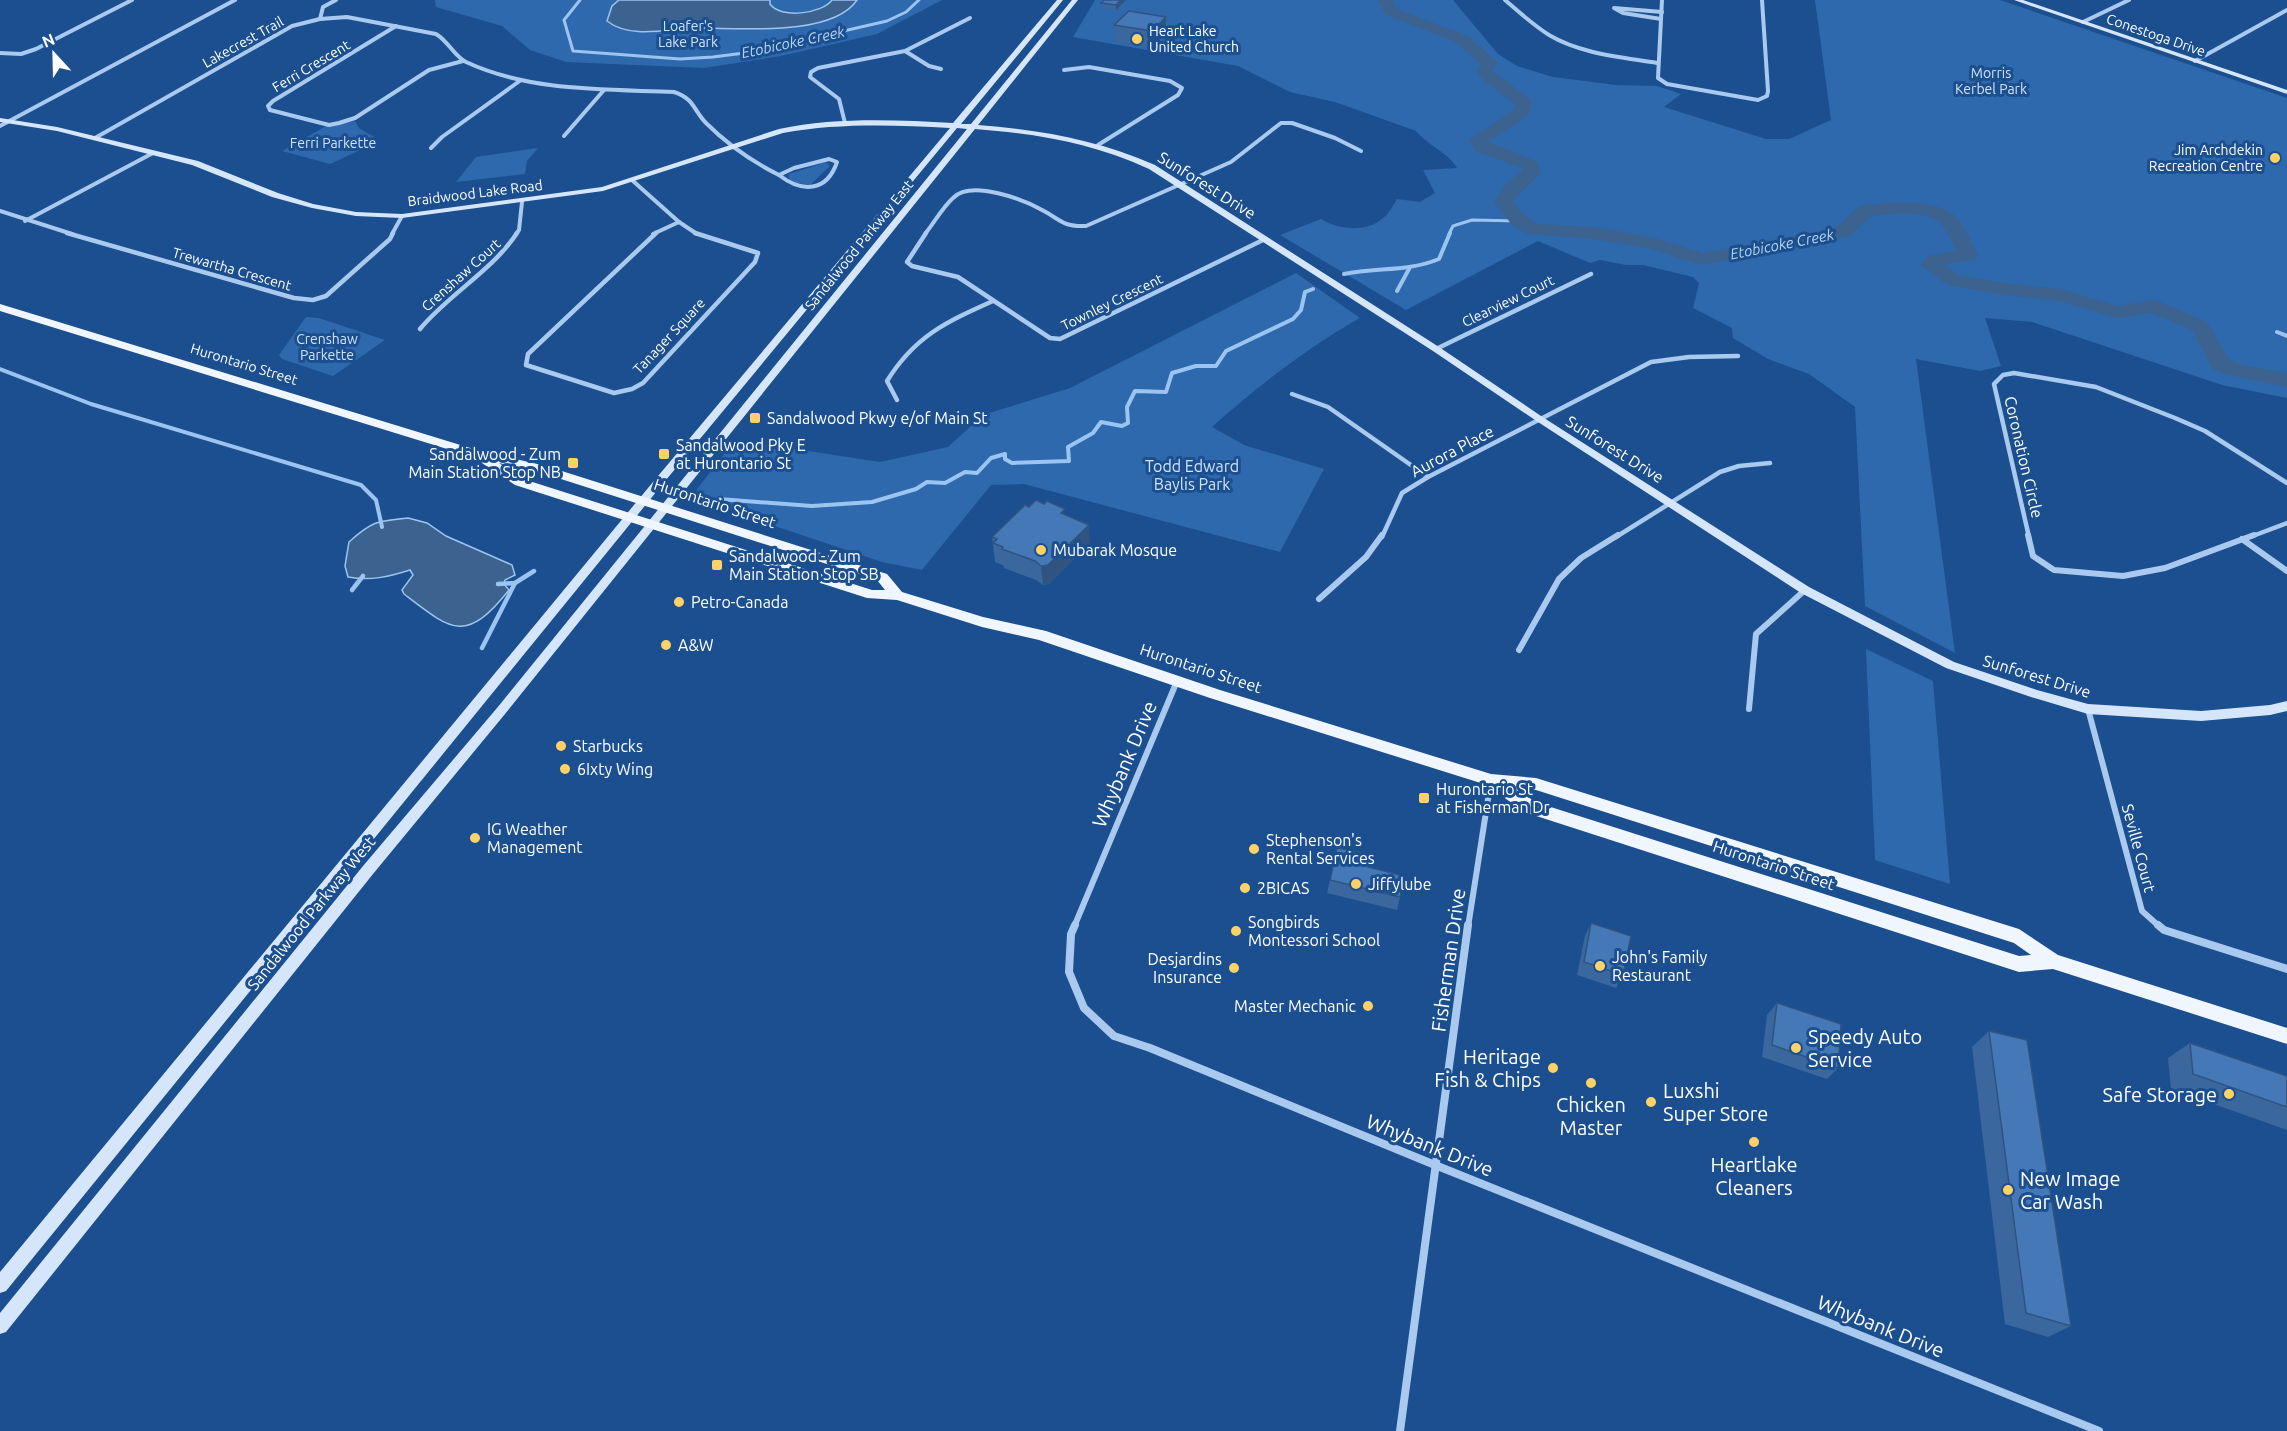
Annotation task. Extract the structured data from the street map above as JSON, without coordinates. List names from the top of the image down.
{
  "streets": {
    "main road": [
      "Conestoga Drive",
      "Sunforest Drive",
      "Braidwood Lake Road",
      "Sandalwood Parkway East",
      "Hurontario Street",
      "Sandalwood Parkway West"
    ],
    "street": [
      "Lakecrest Trail",
      "Ferri Crescent",
      "Trewartha Crescent",
      "Crenshaw Court",
      "Clearview Court",
      "Townley Crescent",
      "Tanager Square",
      "Aurora Place",
      "Coronation Circle",
      "Whybank Drive",
      "Seville Court",
      "Fisherman Drive"
    ]
  },
  "crossings": [
    ["Lakecrest Trail", "Ferri Crescent"],
    ["Lakecrest Trail", "Braidwood Lake Road"],
    ["Sunforest Drive", "Braidwood Lake Road"],
    ["Sunforest Drive", "Sandalwood Parkway East"],
    ["Sunforest Drive", "Clearview Court"],
    ["Sunforest Drive", "Townley Crescent"],
    ["Sunforest Drive", "Aurora Place"],
    ["Sunforest Drive", "Seville Court"],
    ["Braidwood Lake Road", "Sandalwood Parkway East"],
    ["Braidwood Lake Road", "Trewartha Crescent"],
    ["Braidwood Lake Road", "Crenshaw Court"],
    ["Braidwood Lake Road", "Tanager Square"],
    ["Sandalwood Parkway East", "Hurontario Street"],
    ["Sandalwood Parkway East", "Sandalwood Parkway West"],
    ["Hurontario Street", "Whybank Drive"],
    ["Hurontario Street", "Sandalwood Parkway West"],
    ["Hurontario Street", "Fisherman Drive"],
    ["Whybank Drive", "Fisherman Drive"]
  ],
  "water": ["Etobicoke Creek"],
  "parks": [
    "Loafer's Lake Park",
    "Morris Kerbel Park",
    "Ferri Parkette",
    "Crenshaw Parkette",
    "Todd Edward Baylis Park"
  ],
  "places": {
    "other": [
      "Heart Lake United Church",
      "Jim Archdekin Recreation Centre",
      "Mubarak Mosque",
      "Petro-Canada",
      "A&W",
      "Starbucks",
      "6Ixty Wing",
      "IG Weather Management",
      "Stephenson's Rental Services",
      "Jiffylube",
      "2BICAS",
      "Songbirds Montessori School",
      "John's Family Restaurant",
      "Desjardins Insurance",
      "Master Mechanic",
      "Speedy Auto Service",
      "Heritage Fish & Chips",
      "Chicken Master",
      "Safe Storage",
      "Luxshi Super Store",
      "Heartlake Cleaners",
      "New Image Car Wash"
    ],
    "transit": [
      "Sandalwood Pkwy e/of Main St",
      "Sandalwood Pky E at Hurontario St",
      "Sandalwood - Zum Main Station Stop NB",
      "Sandalwood - Zum Main Station Stop SB",
      "Hurontario St at Fisherman Dr"
    ]
  },
  "north": "top"
}
